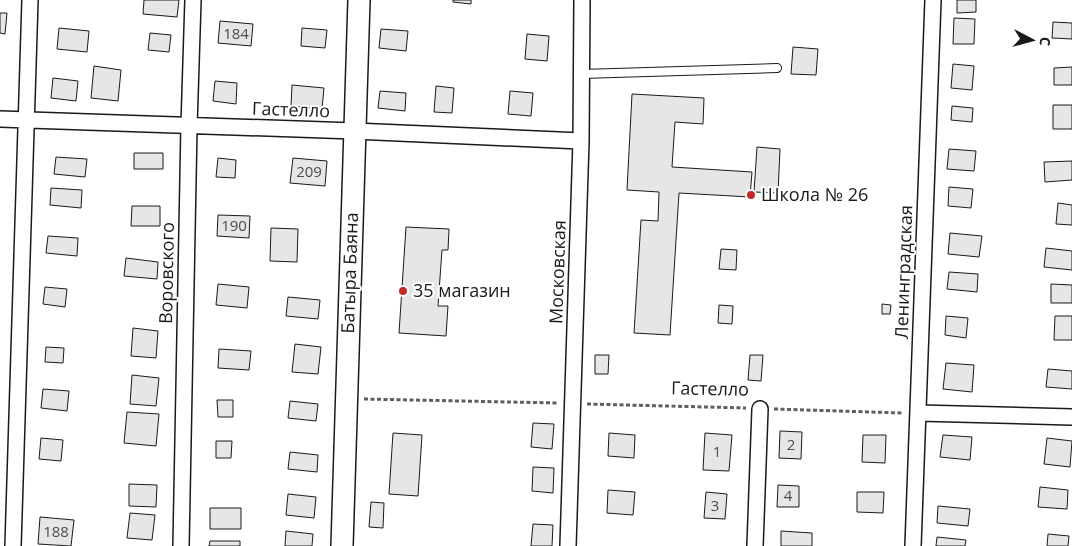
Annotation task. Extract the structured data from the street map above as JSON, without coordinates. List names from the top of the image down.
{
  "streets": {
    "street": [
      "Гастелло",
      "Московская",
      "Ленинградская",
      "Воровского",
      "Батыра Баяна"
    ]
  },
  "crossings": [
    ["Гастелло", "Московская"],
    ["Гастелло", "Ленинградская"],
    ["Гастелло", "Воровского"],
    ["Гастелло", "Батыра Баяна"]
  ],
  "places": ["Школа № 26", "35 магазин"],
  "house_numbers": [
    "184",
    "209",
    "190",
    "2",
    "1",
    "4",
    "3",
    "188"
  ],
  "north": "right"
}
